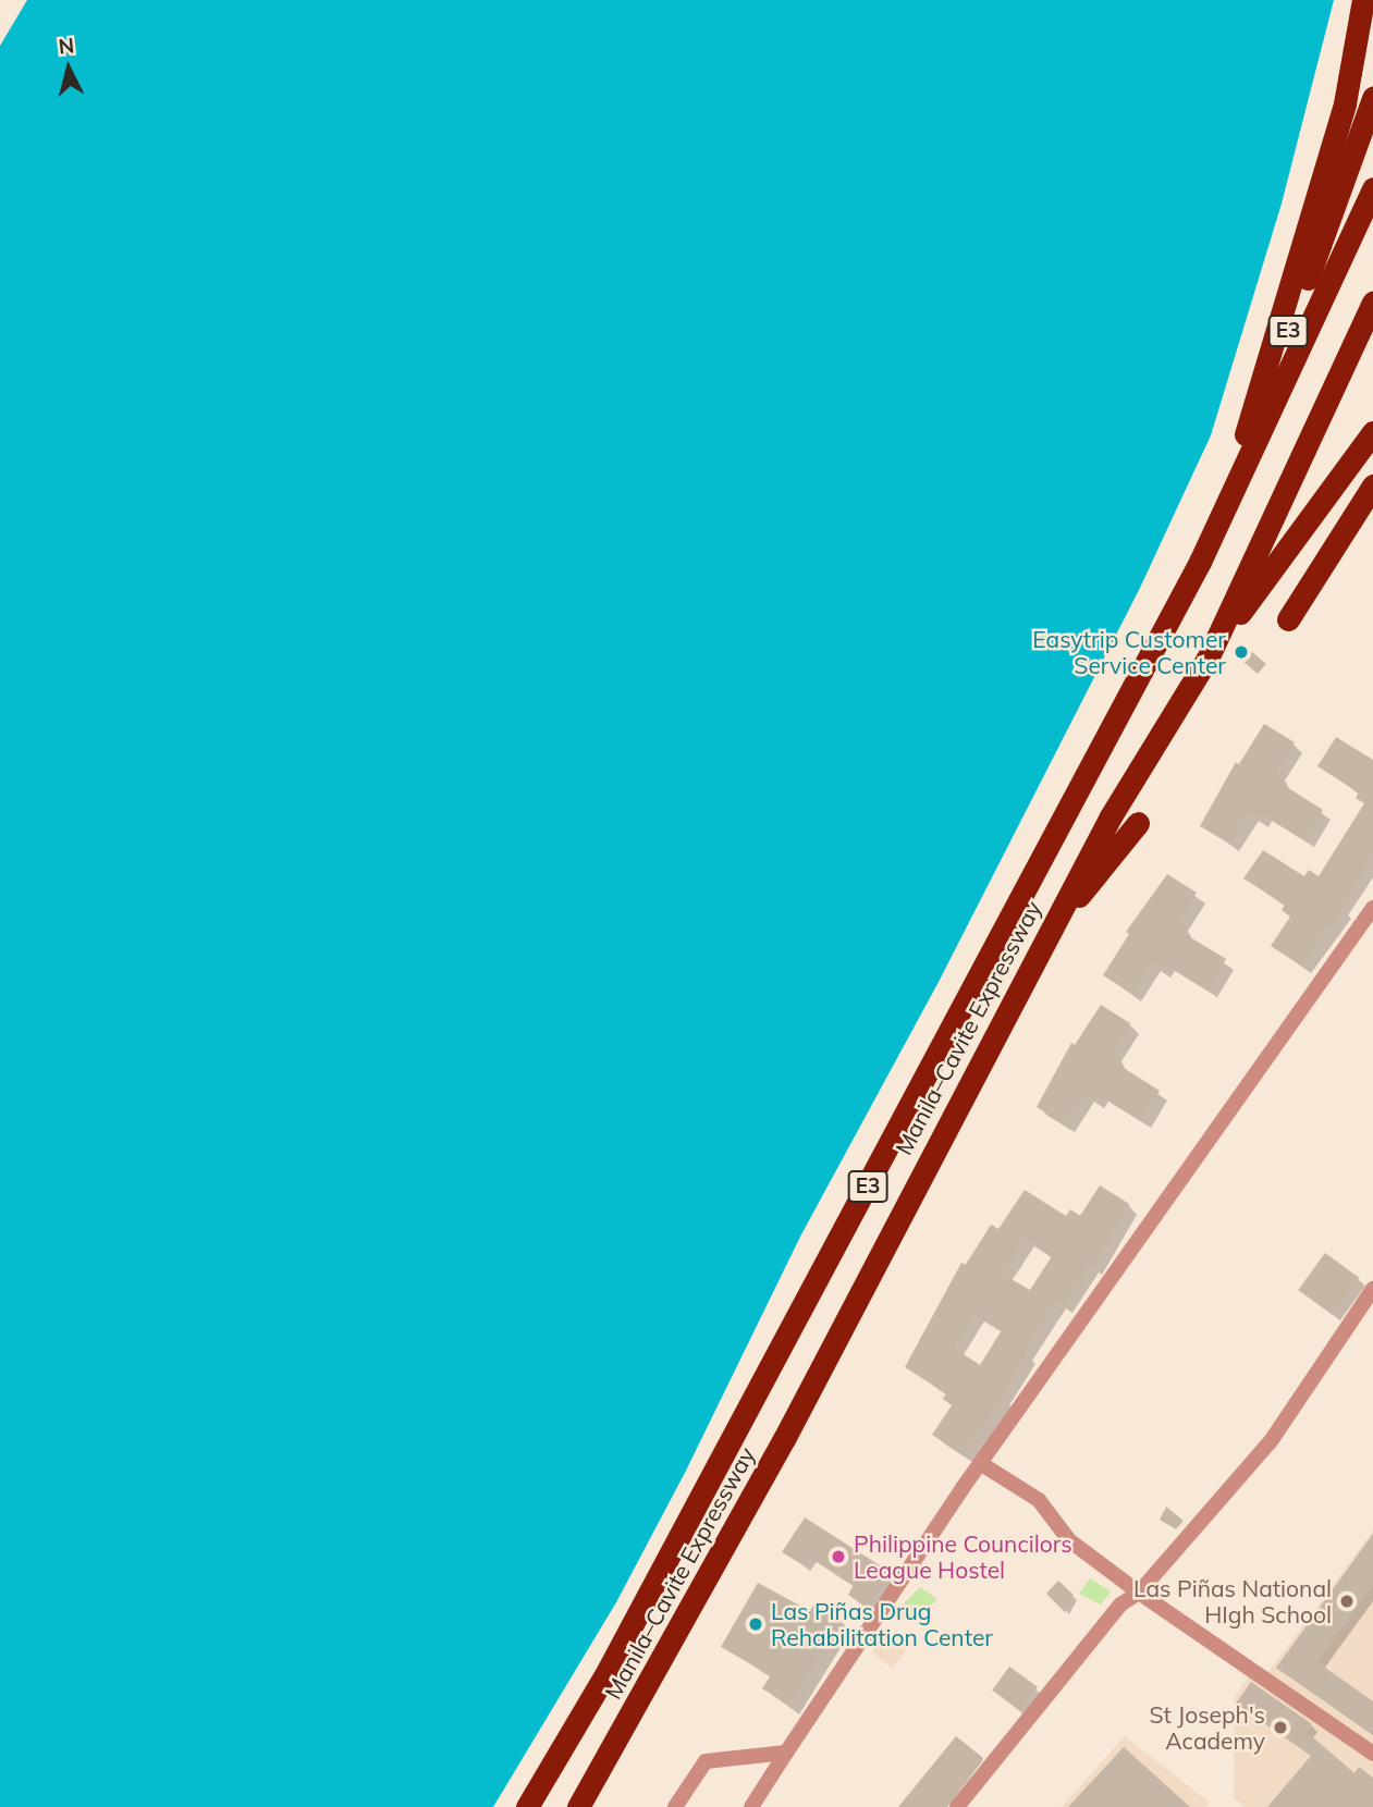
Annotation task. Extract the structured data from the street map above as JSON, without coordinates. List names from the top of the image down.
{
  "streets": {
    "highway": ["E3", "Manila–Cavite Expressway"]
  },
  "places": [
    "Easytrip Customer Service Center",
    "Philippine Councilors League Hostel",
    "Las Piñas National HIgh School",
    "Las Piñas Drug Rehabilitation Center",
    "St Joseph's Academy"
  ],
  "north": "top"
}
